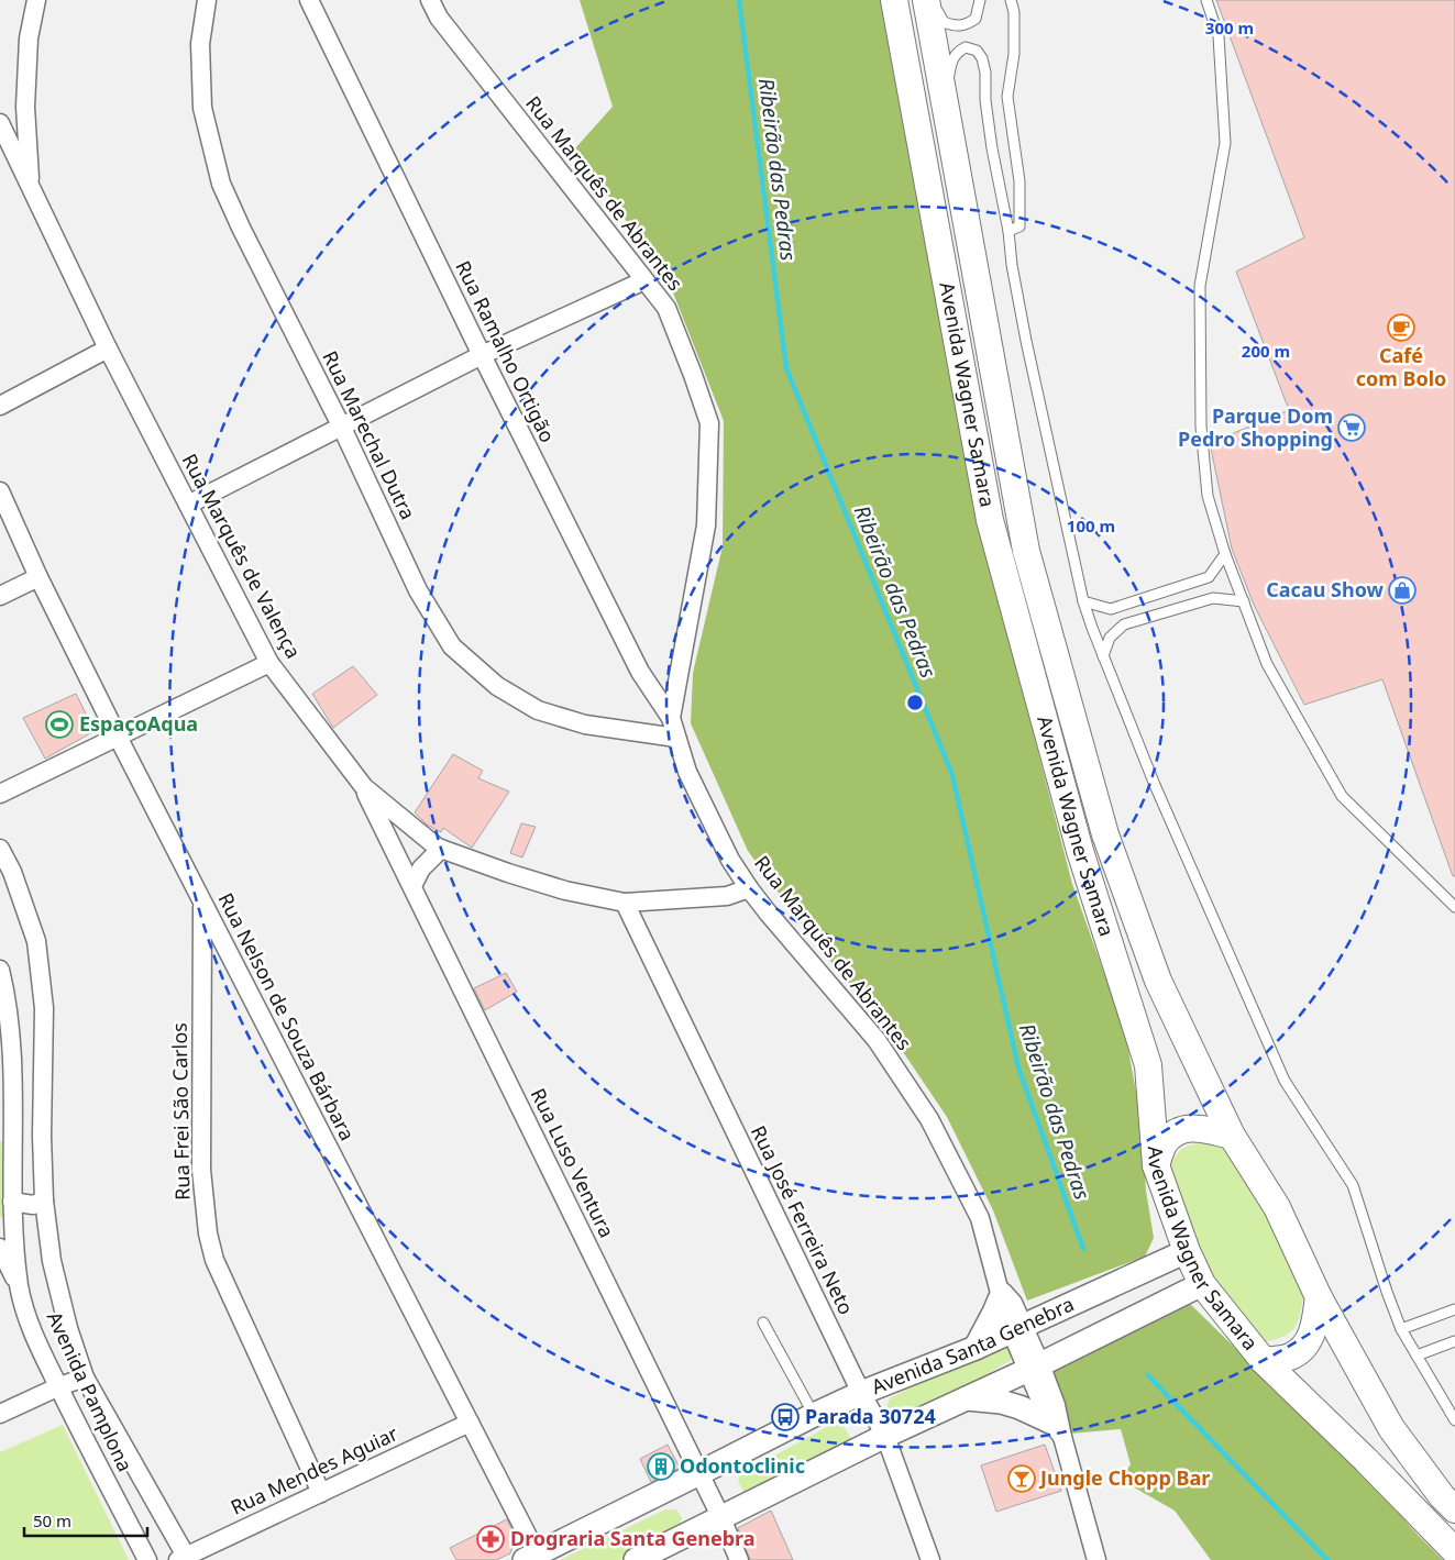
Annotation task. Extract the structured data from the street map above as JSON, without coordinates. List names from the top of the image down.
{
  "streets": {
    "main road": ["Avenida Wagner Samara"],
    "street": [
      "Rua Marquês de Abrantes",
      "Rua Ramalho Ortigão",
      "Rua Marechal Dutra",
      "Rua Marquês de Valença",
      "Rua Nelson de Souza Bárbara",
      "Rua Frei São Carlos",
      "Rua Luso Ventura",
      "Rua José Ferreira Neto",
      "Avenida Santa Genebra",
      "Avenida Pamplona",
      "Rua Mendes Aguiar"
    ]
  },
  "crossings": [
    ["Rua Marquês de Abrantes", "Rua Ramalho Ortigão"],
    ["Rua Marquês de Abrantes", "Rua Marechal Dutra"],
    ["Rua Marquês de Abrantes", "Rua Marquês de Valença"],
    ["Rua Marquês de Abrantes", "Avenida Santa Genebra"],
    ["Avenida Wagner Samara", "Avenida Santa Genebra"],
    ["Rua Marquês de Valença", "Rua Luso Ventura"],
    ["Rua Marquês de Valença", "Rua José Ferreira Neto"],
    ["Rua Nelson de Souza Bárbara", "Rua Frei São Carlos"],
    ["Rua Nelson de Souza Bárbara", "Avenida Santa Genebra"],
    ["Rua Nelson de Souza Bárbara", "Rua Mendes Aguiar"],
    ["Rua Frei São Carlos", "Rua Mendes Aguiar"],
    ["Rua Luso Ventura", "Avenida Santa Genebra"],
    ["Rua José Ferreira Neto", "Avenida Santa Genebra"],
    ["Avenida Pamplona", "Rua Mendes Aguiar"]
  ],
  "water": ["Ribeirão das Pedras"],
  "places": {
    "cafe": ["Café com Bolo"],
    "supermarket": ["Parque Dom Pedro Shopping"],
    "shop": ["Cacau Show"],
    "sports": ["EspaçoAqua"],
    "bus stop": ["Parada 30724"],
    "building": ["Odontoclinic"],
    "bar": ["Jungle Chopp Bar"],
    "pharmacy": ["Drograria Santa Genebra"]
  },
  "scale_bar": "50 m",
  "rings": ["300 m", "200 m", "100 m"]
}
